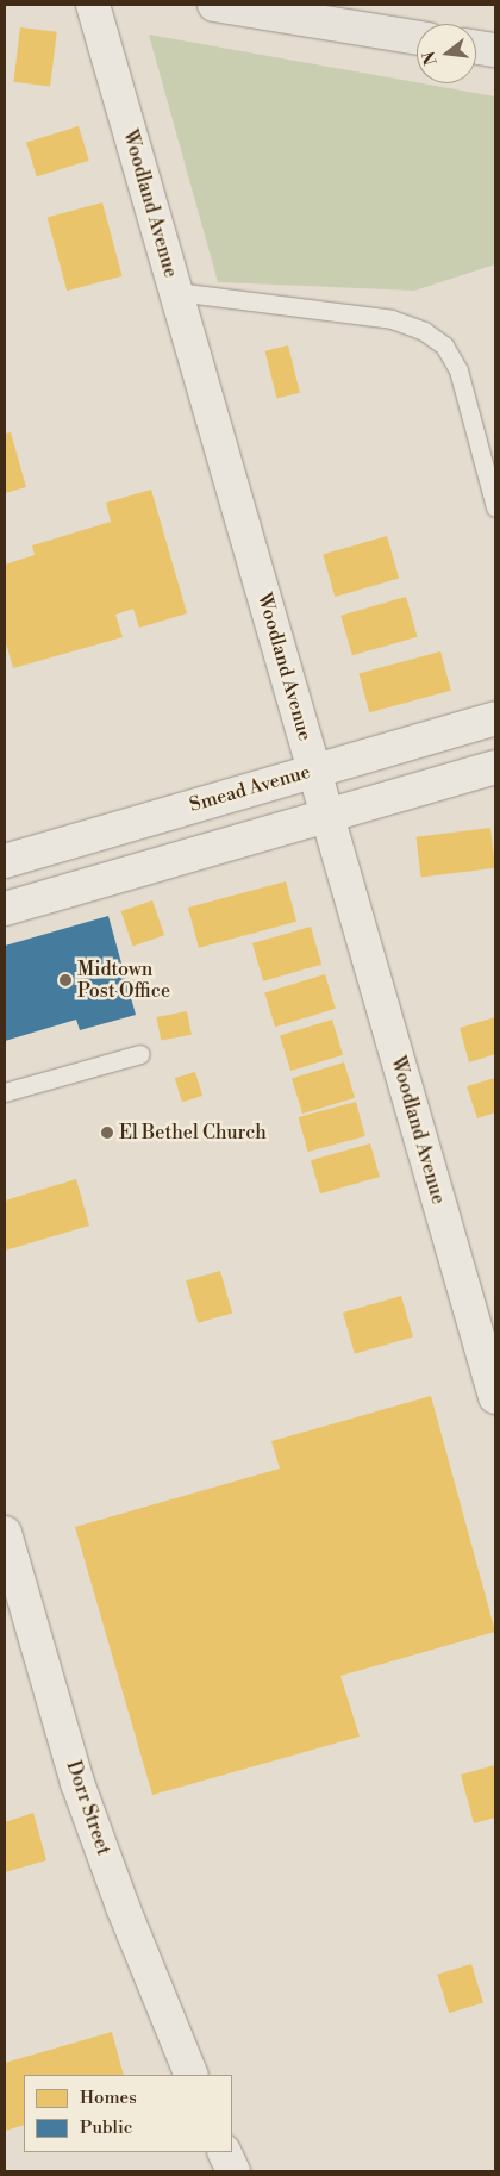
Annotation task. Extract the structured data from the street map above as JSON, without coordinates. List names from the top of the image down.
{
  "streets": {
    "street": ["Woodland Avenue", "Smead Avenue", "Dorr Street"]
  },
  "crossings": [
    ["Woodland Avenue", "Smead Avenue"]
  ],
  "places": ["Midtown Post Office", "El Bethel Church"],
  "legend": ["Homes", "Public"],
  "north": "left"
}
